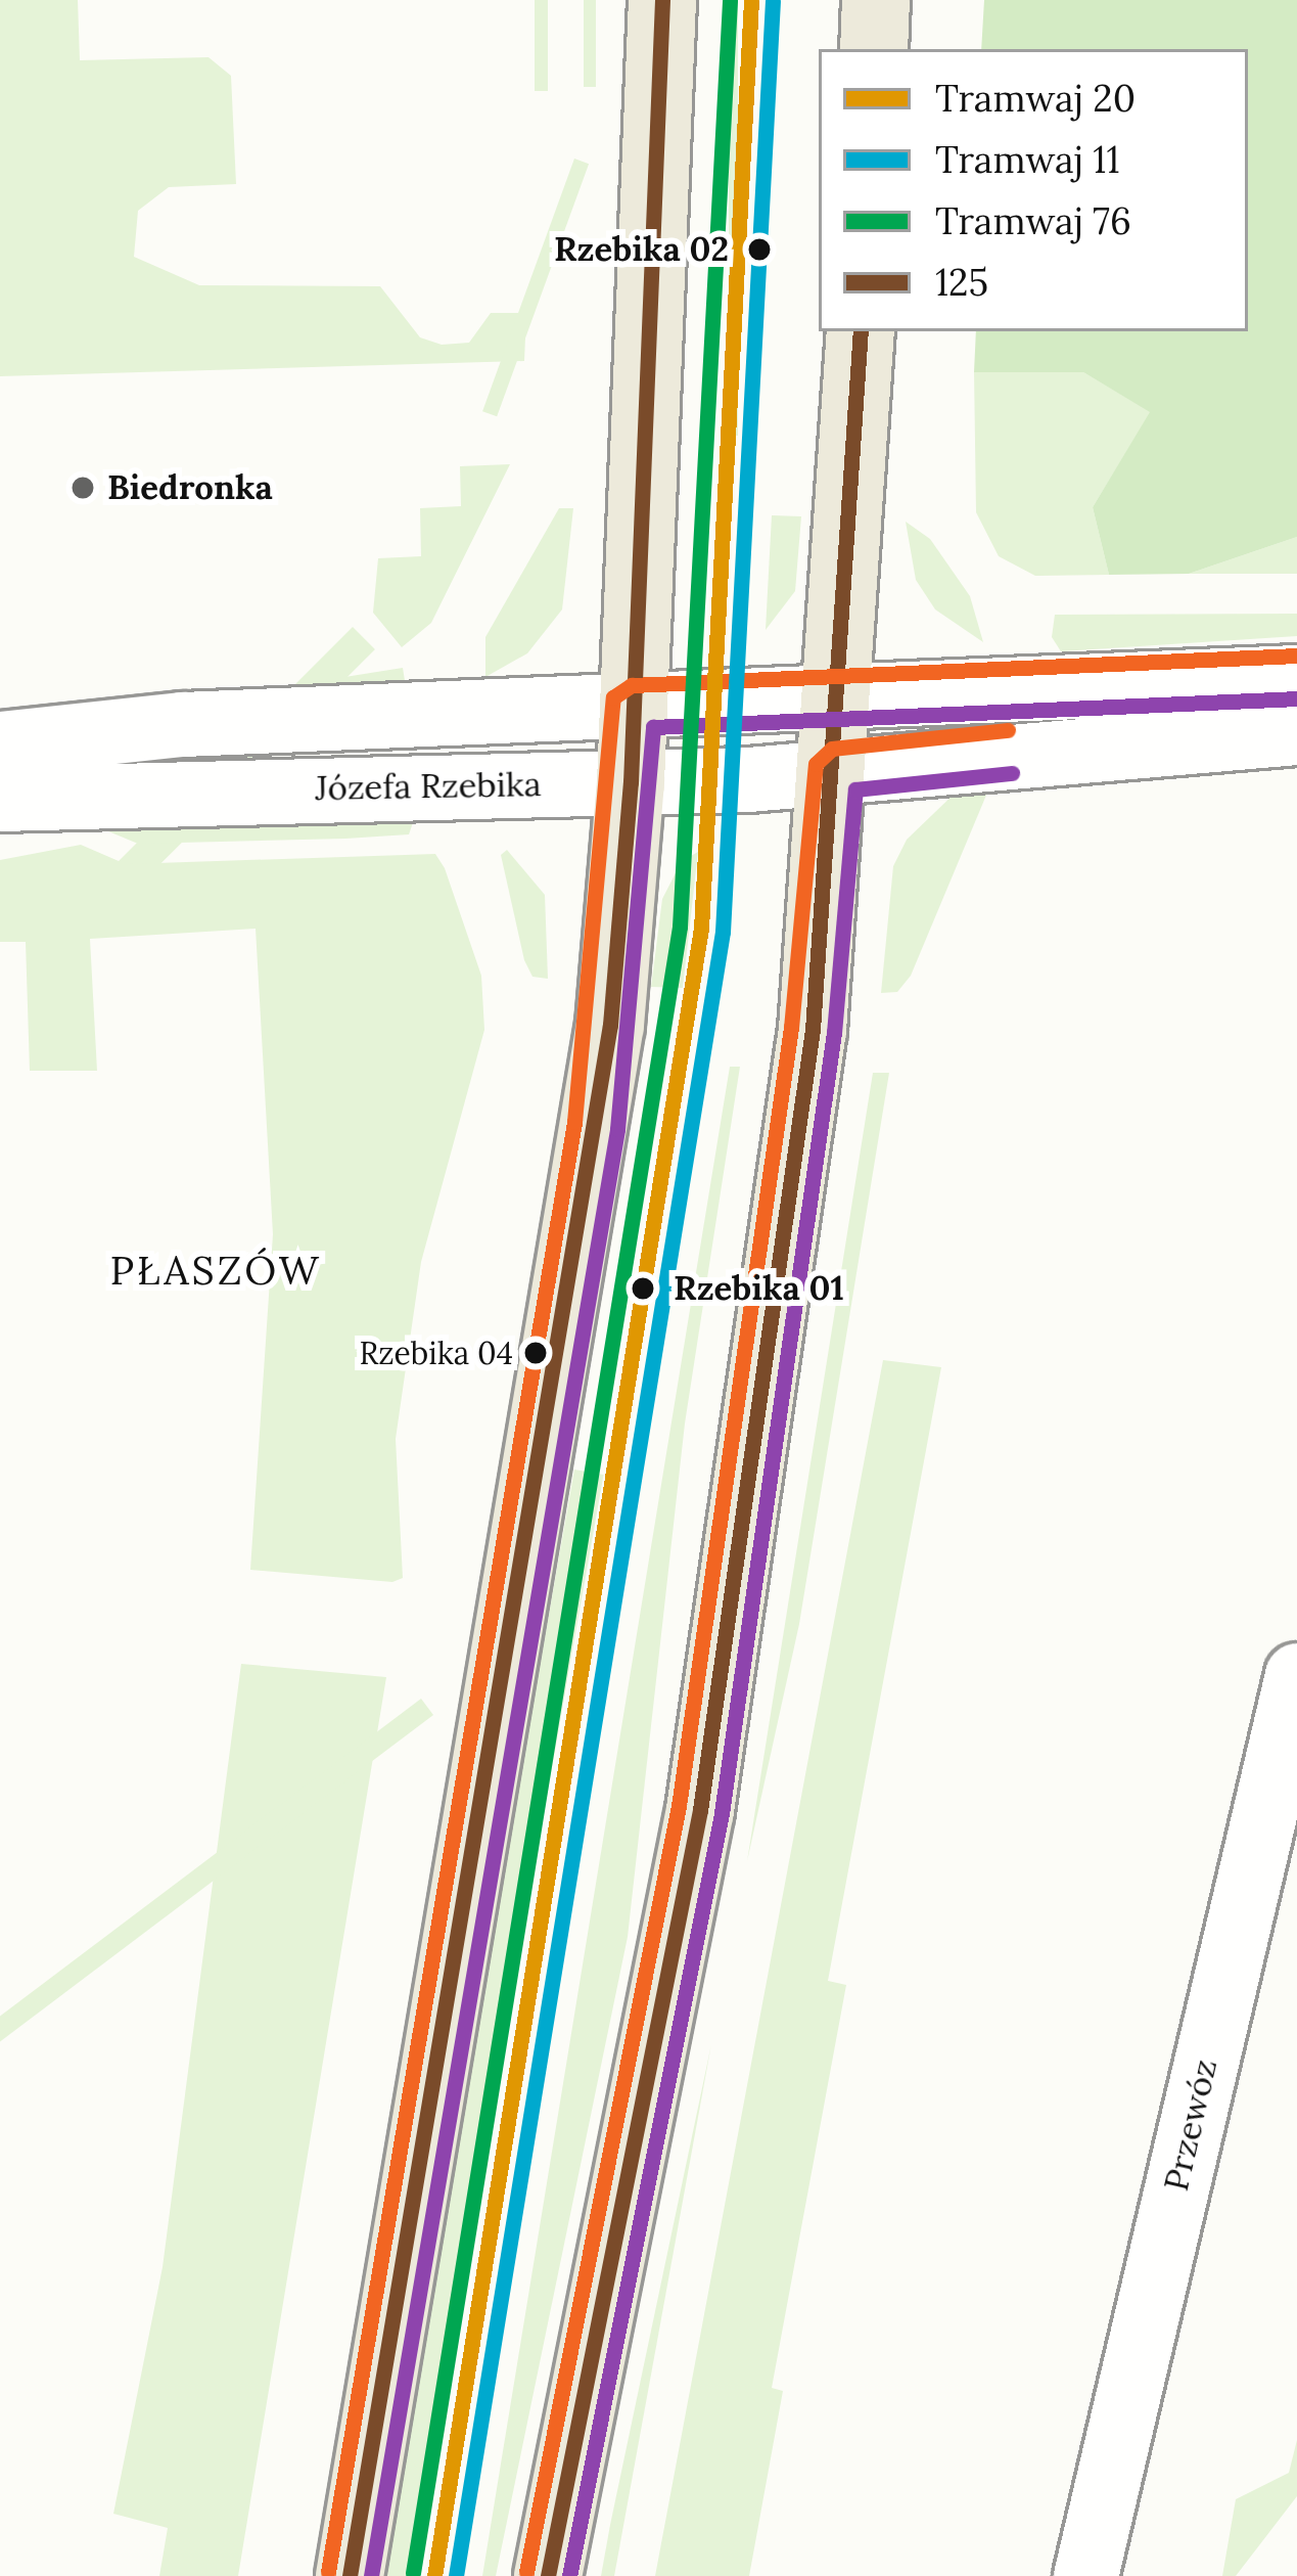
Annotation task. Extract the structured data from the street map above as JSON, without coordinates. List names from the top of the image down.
{
  "streets": {
    "street": ["Józefa Rzebika", "Przewóz"]
  },
  "districts": ["PŁASZÓW"],
  "places": [
    "Rzebika 02",
    "Biedronka",
    "Rzebika 01",
    "Rzebika 04"
  ],
  "lines": [
    "tram line 20",
    "tram line 76",
    "transit line 125",
    "tram line 11"
  ],
  "legend": [
    "Tramwaj 20",
    "Tramwaj 11",
    "Tramwaj 76",
    "125"
  ]
}
